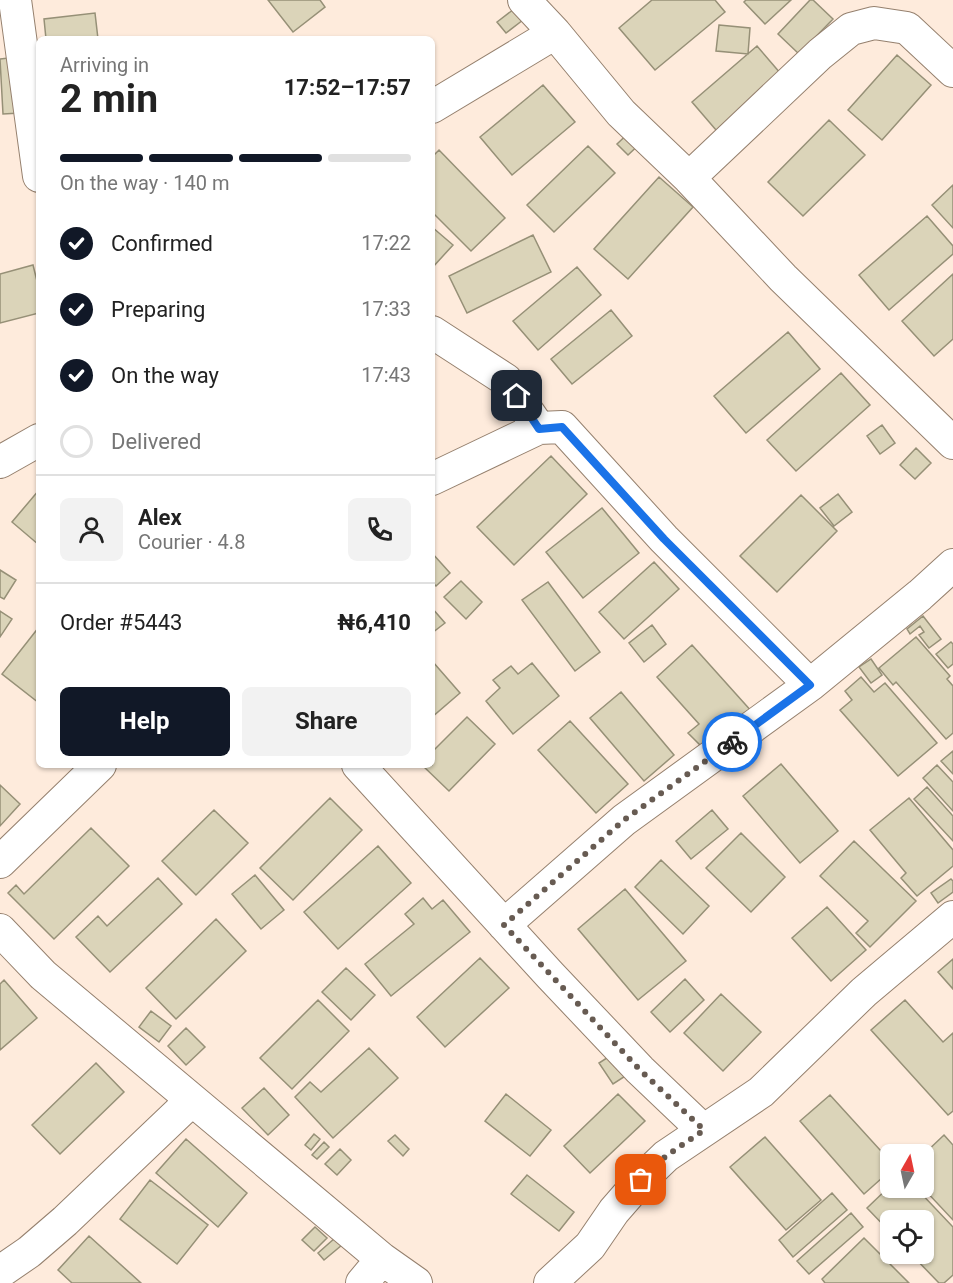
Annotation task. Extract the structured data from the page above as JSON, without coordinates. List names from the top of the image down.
{
  "north": "top",
  "page": {
    "heading": ["2 min", "Arriving in", "17:52–17:57"],
    "panel": [
      "Alex",
      "Courier · 4.8",
      "Order #5443",
      "₦6,410"
    ],
    "bar": "On the way · 140 m",
    "list": [
      ["Confirmed", "17:22"],
      ["Preparing", "17:33"],
      ["On the way", "17:43"],
      "Delivered"
    ],
    "buttons": ["Help", "Share"]
  }
}
